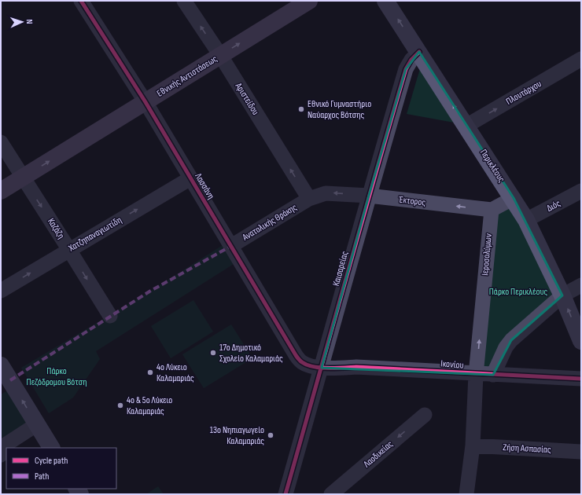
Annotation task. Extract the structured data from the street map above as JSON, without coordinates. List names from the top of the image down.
{
  "streets": {
    "main road": ["Εθνικής Αντιστάσεως"],
    "street": [
      "Πλουτάρχου",
      "Αριστείδου",
      "Περικλέους",
      "Λασσάνη",
      "Έκτορος",
      "Διός",
      "Ανατολικής Θράκης",
      "Καζάζη",
      "Χατζηπαναγιωτίδη",
      "Ιεροσολύμων",
      "Καισαρείας",
      "Ικονίου",
      "Ζήση Ασπασίας",
      "Λαοδικείας"
    ]
  },
  "crossings": [
    ["Εθνικής Αντιστάσεως", "Αριστείδου"],
    ["Εθνικής Αντιστάσεως", "Λασσάνη"],
    ["Εθνικής Αντιστάσεως", "Καζάζη"],
    ["Πλουτάρχου", "Περικλέους"],
    ["Αριστείδου", "Έκτορος"],
    ["Αριστείδου", "Ανατολικής Θράκης"],
    ["Περικλέους", "Διός"],
    ["Περικλέους", "Καισαρείας"],
    ["Λασσάνη", "Ανατολικής Θράκης"],
    ["Λασσάνη", "Χατζηπαναγιωτίδη"],
    ["Λασσάνη", "Καισαρείας"],
    ["Λασσάνη", "Ικονίου"],
    ["Έκτορος", "Ανατολικής Θράκης"],
    ["Έκτορος", "Ιεροσολύμων"],
    ["Έκτορος", "Καισαρείας"],
    ["Καζάζη", "Χατζηπαναγιωτίδη"],
    ["Ιεροσολύμων", "Ικονίου"],
    ["Ιεροσολύμων", "Ζήση Ασπασίας"],
    ["Καισαρείας", "Ικονίου"]
  ],
  "one_way": [
    "Εθνικής Αντιστάσεως",
    "Πλουτάρχου",
    "Αριστείδου",
    "Περικλέους",
    "Έκτορος",
    "Καζάζη",
    "Χατζηπαναγιωτίδη",
    "Ιεροσολύμων",
    "Λαοδικείας"
  ],
  "parks": ["Πάρκο Περικλέους", "Πάρκο Πεζόδρομου Βότση"],
  "places": [
    "Εθνικό Γυμναστήριο Ναύαρχος Βότσης",
    "17ο Δημοτικό Σχολείο Καλαμαριάς",
    "4ο Λύκειο Καλαμαριάς",
    "4ο & 5ο Λύκειο Καλαμαριάς",
    "13ο Νηπιαγωγείο Καλαμαριάς"
  ],
  "legend": ["Cycle path", "Path"],
  "north": "right"
}
